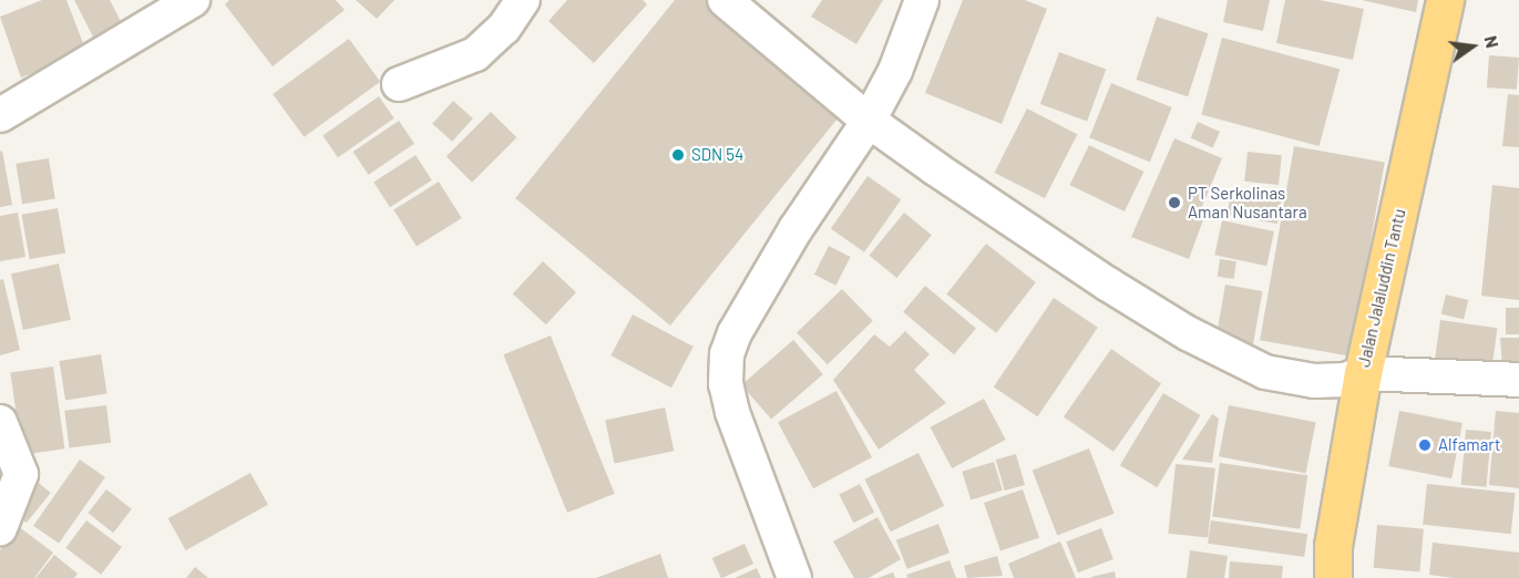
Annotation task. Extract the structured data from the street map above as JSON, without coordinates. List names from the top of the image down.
{
  "streets": {
    "highway": ["Jalan Jalaluddin Tantu"]
  },
  "places": ["SDN 54", "PT Serkolinas Aman Nusantara", "Alfamart"],
  "north": "right"
}
